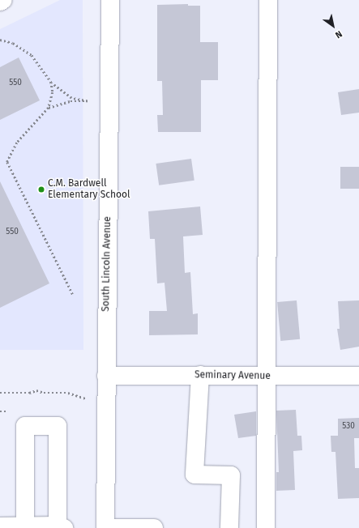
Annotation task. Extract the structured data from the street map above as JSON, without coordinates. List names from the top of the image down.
{
  "streets": {
    "street": ["South Lincoln Avenue", "Seminary Avenue"]
  },
  "crossings": [
    ["South Lincoln Avenue", "Seminary Avenue"]
  ],
  "places": ["C.M. Bardwell Elementary School"],
  "house_numbers": ["550", "550", "530"],
  "north": "bottom right"
}
